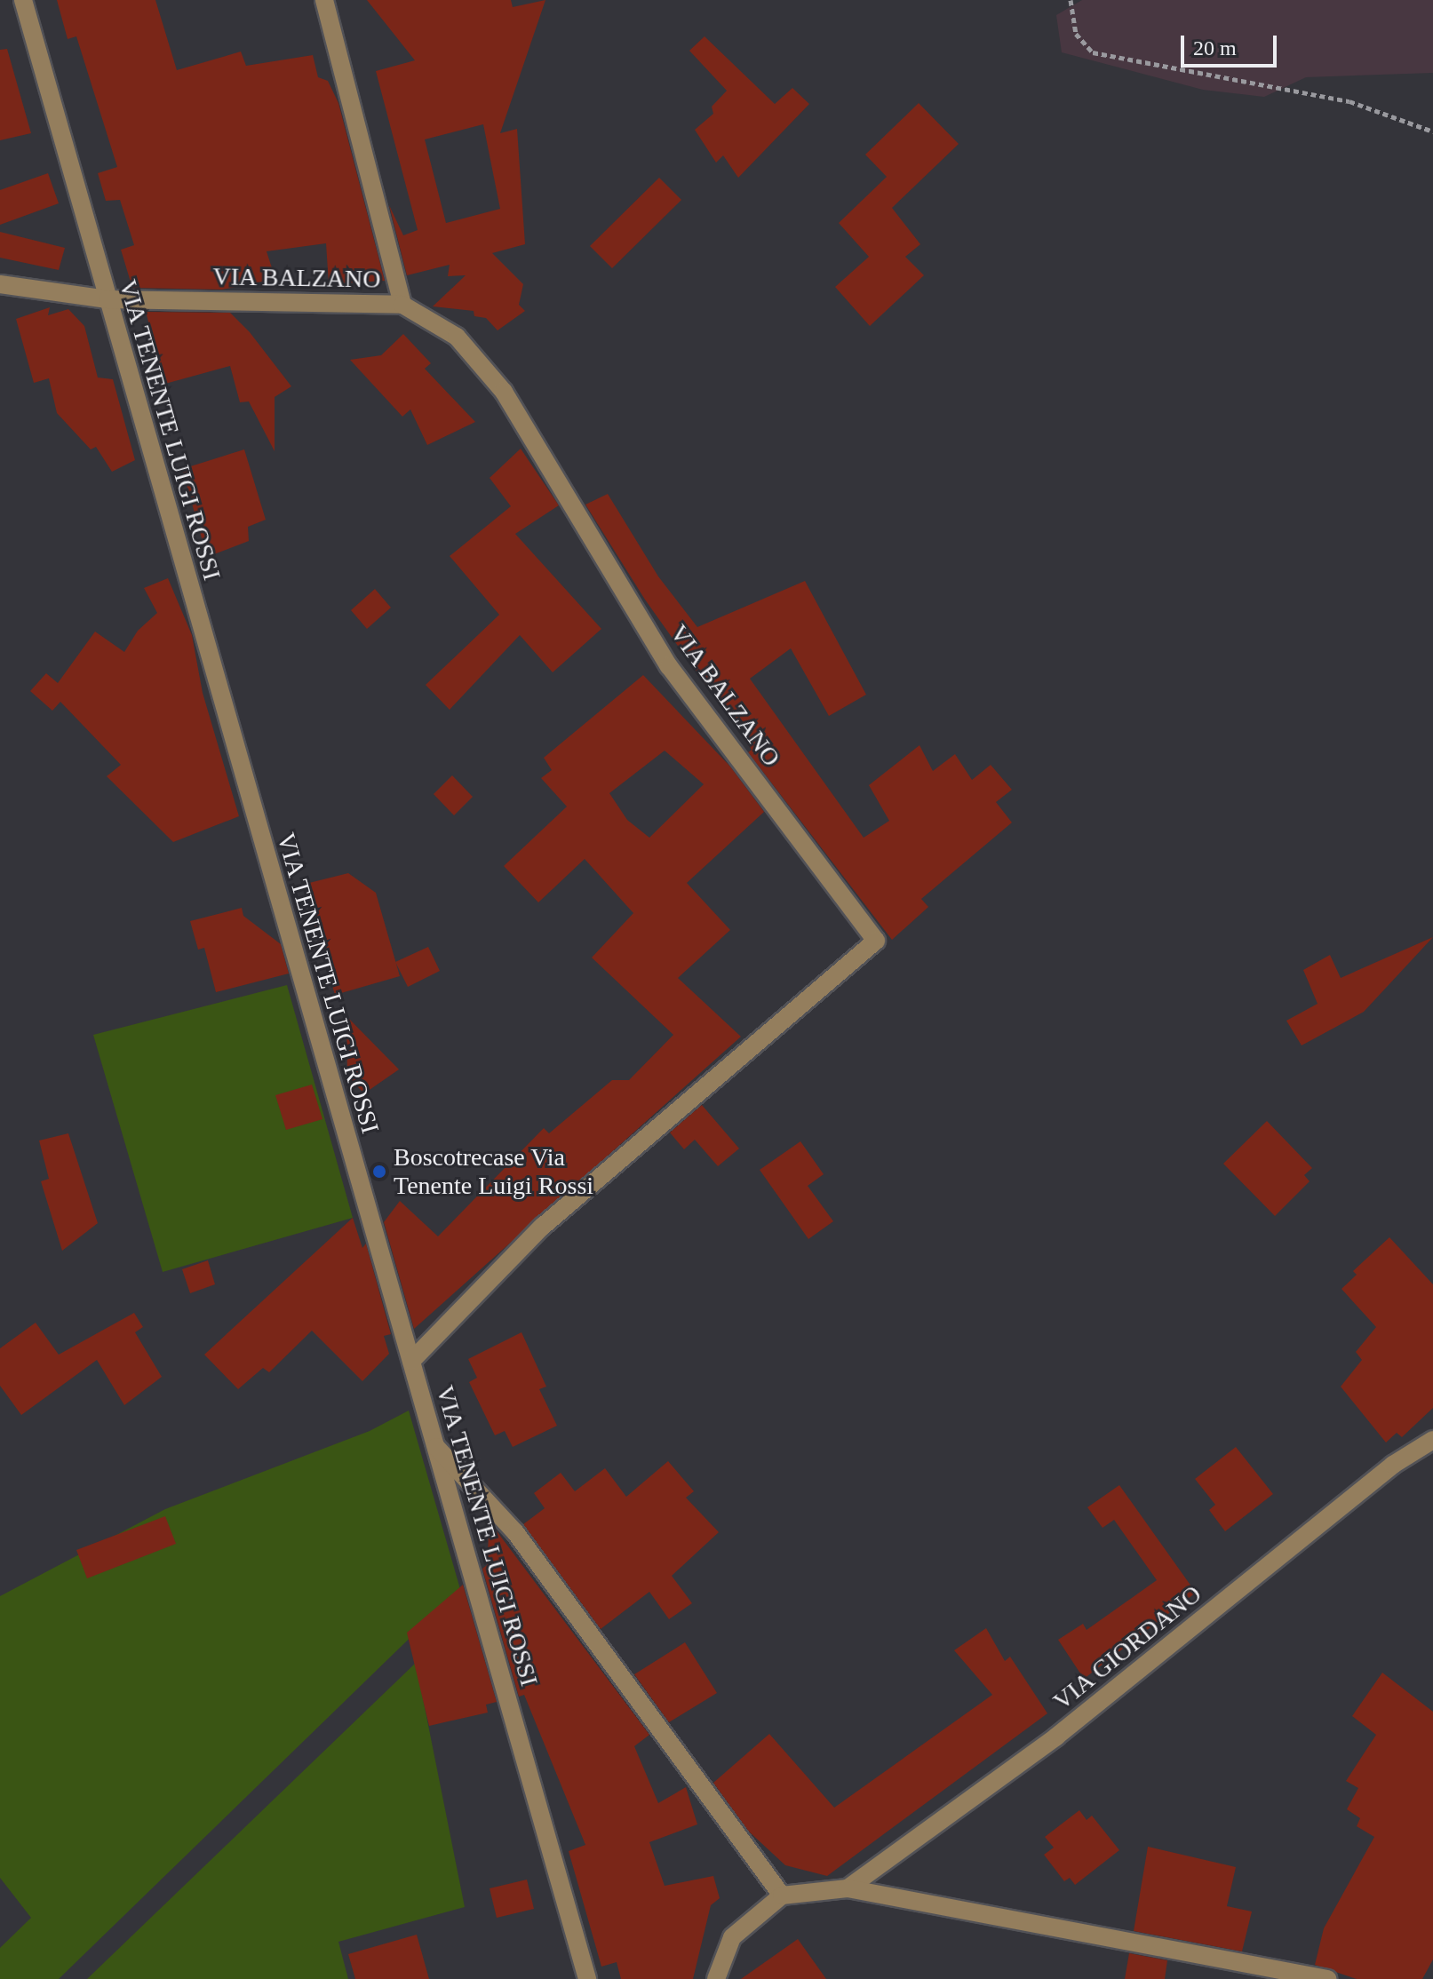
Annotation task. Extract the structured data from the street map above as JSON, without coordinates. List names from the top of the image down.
{
  "streets": {
    "street": ["VIA BALZANO", "VIA TENENTE LUIGI ROSSI", "VIA GIORDANO"]
  },
  "crossings": [
    ["VIA BALZANO", "VIA TENENTE LUIGI ROSSI"]
  ],
  "places": ["Boscotrecase Via Tenente Luigi Rossi"],
  "scale_bar": "20 m"
}
